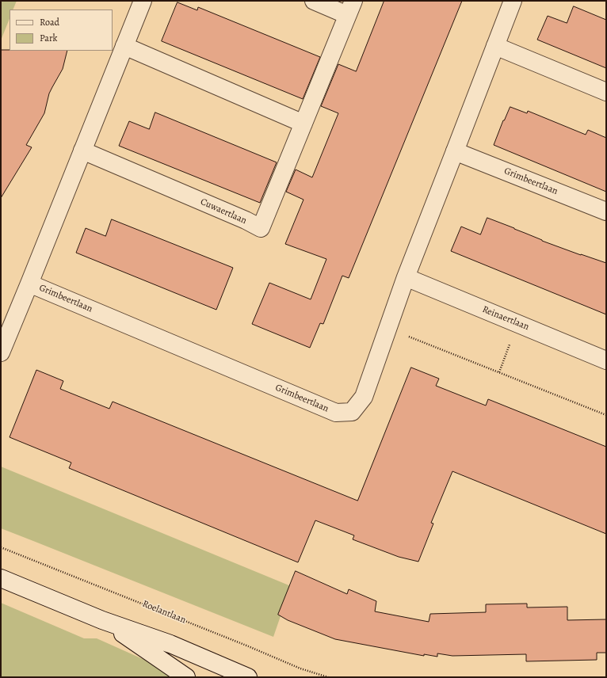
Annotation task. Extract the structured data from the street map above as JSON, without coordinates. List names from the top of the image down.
{
  "streets": {
    "street": ["Grimbeertlaan", "Cuwaertlaan", "Reinaertlaan"],
    "path": ["Roelantlaan"]
  },
  "crossings": [
    ["Grimbeertlaan", "Reinaertlaan"]
  ],
  "legend": ["Road", "Park"]
}
